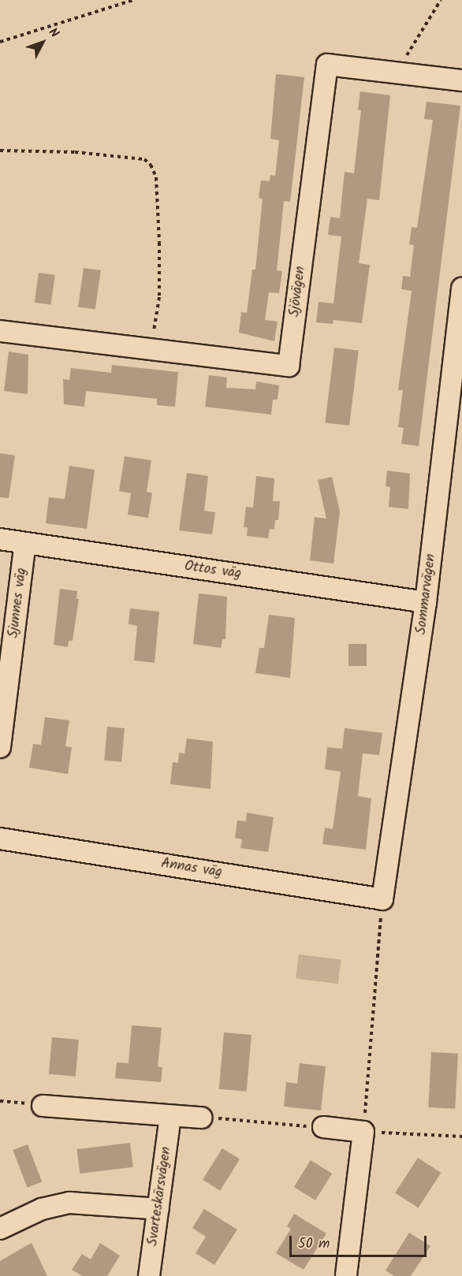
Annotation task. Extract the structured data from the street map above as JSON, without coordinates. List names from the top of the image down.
{
  "streets": {
    "street": [
      "Sjövägen",
      "Ottos väg",
      "Sommarvägen",
      "Sjunnes väg",
      "Annas väg",
      "Svarteskärsvägen"
    ]
  },
  "crossings": [
    ["Ottos väg", "Sommarvägen"],
    ["Ottos väg", "Sjunnes väg"],
    ["Sommarvägen", "Annas väg"]
  ],
  "scale_bar": "50 m",
  "north": "top right"
}
